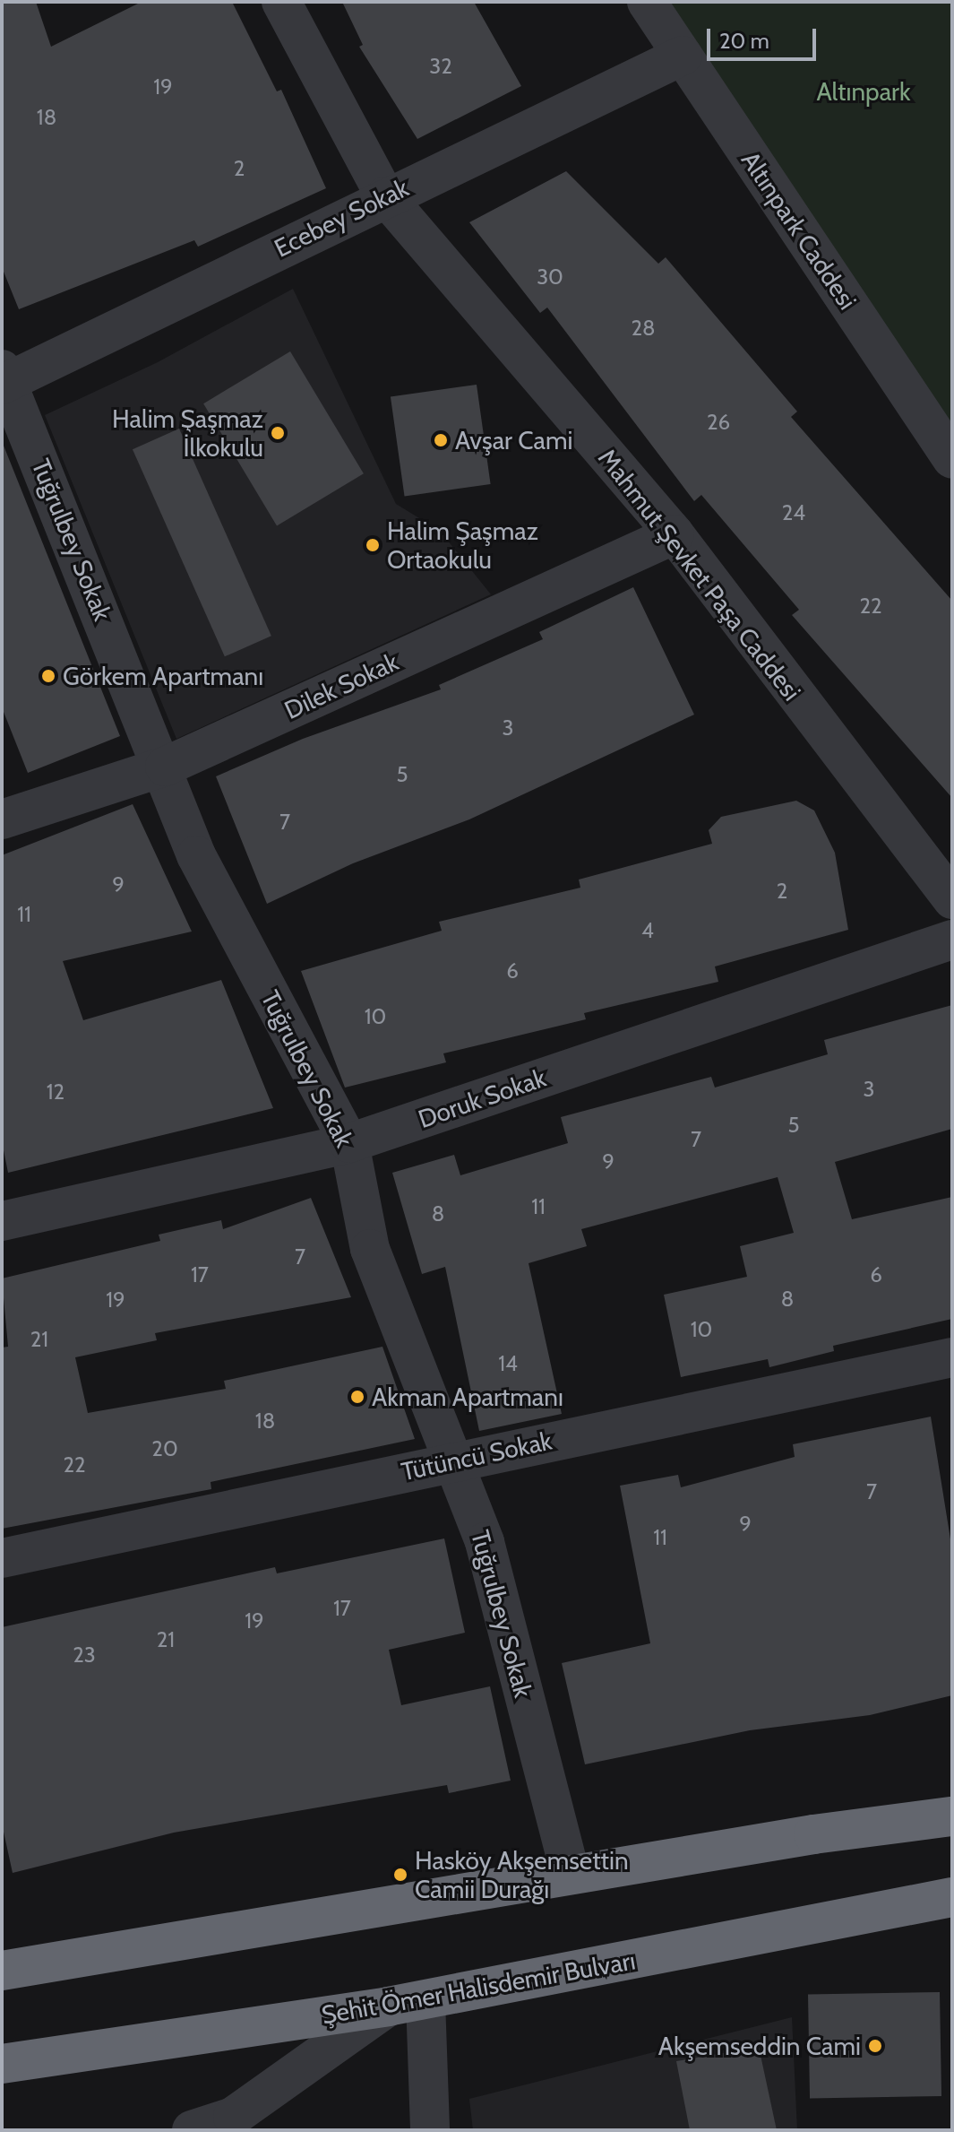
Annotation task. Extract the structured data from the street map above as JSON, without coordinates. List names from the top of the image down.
{
  "streets": {
    "highway": ["Şehit Ömer Halisdemir Bulvarı"],
    "street": [
      "Ecebey Sokak",
      "Altınpark Caddesi",
      "Tuğrulbey Sokak",
      "Mahmut Şevket Paşa Caddesi",
      "Dilek Sokak",
      "Doruk Sokak",
      "Tütüncü Sokak"
    ]
  },
  "crossings": [
    ["Ecebey Sokak", "Altınpark Caddesi"],
    ["Ecebey Sokak", "Tuğrulbey Sokak"],
    ["Ecebey Sokak", "Mahmut Şevket Paşa Caddesi"],
    ["Tuğrulbey Sokak", "Dilek Sokak"],
    ["Tuğrulbey Sokak", "Doruk Sokak"],
    ["Tuğrulbey Sokak", "Tütüncü Sokak"],
    ["Mahmut Şevket Paşa Caddesi", "Dilek Sokak"]
  ],
  "parks": ["Altınpark"],
  "places": [
    "Halim Şaşmaz İlkokulu",
    "Avşar Cami",
    "Halim Şaşmaz Ortaokulu",
    "Görkem Apartmanı",
    "Akman Apartmanı",
    "Hasköy Akşemsettin Camii Durağı",
    "Akşemseddin Cami"
  ],
  "house_numbers": [
    "32",
    "19",
    "18",
    "2",
    "30",
    "28",
    "26",
    "24",
    "22",
    "3",
    "5",
    "7",
    "9",
    "2",
    "11",
    "4",
    "6",
    "10",
    "3",
    "12",
    "5",
    "7",
    "9",
    "11",
    "8",
    "7",
    "17",
    "6",
    "8",
    "19",
    "10",
    "21",
    "14",
    "18",
    "20",
    "22",
    "7",
    "9",
    "11",
    "17",
    "19",
    "21",
    "23"
  ],
  "scale_bar": "20 m"
}
